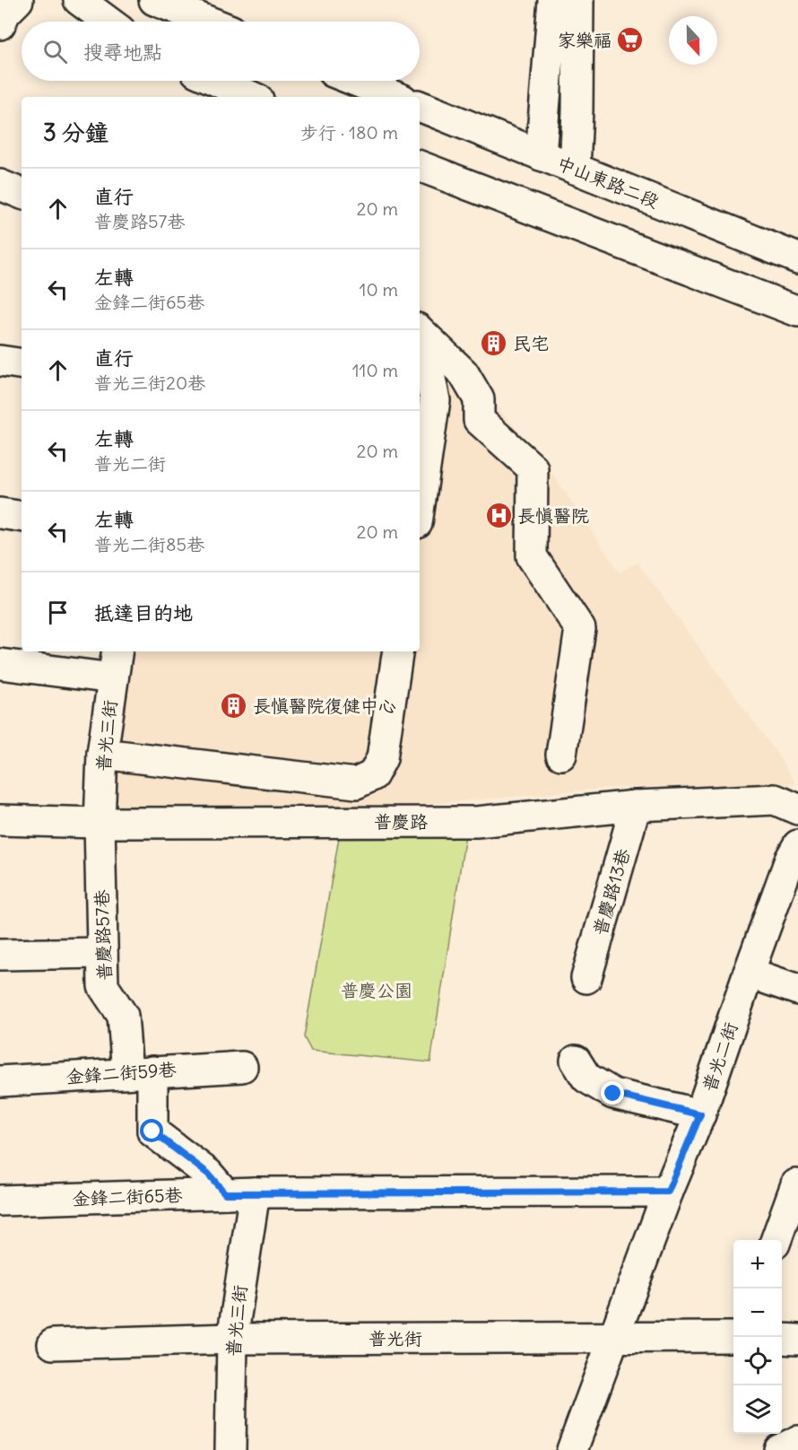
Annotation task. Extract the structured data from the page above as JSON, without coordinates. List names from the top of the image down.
{
  "streets": {
    "main road": [
      "中山東路二段",
      "普光三街",
      "普慶路",
      "普慶路13巷",
      "普慶路57巷",
      "普光二街",
      "金鋒二街59巷",
      "金鋒二街65巷",
      "普光街"
    ]
  },
  "crossings": [
    ["普光三街", "普慶路"],
    ["普光三街", "普慶路57巷"],
    ["普光三街", "金鋒二街65巷"],
    ["普光三街", "普光街"],
    ["普慶路", "普慶路13巷"],
    ["普慶路", "普慶路57巷"],
    ["普慶路57巷", "金鋒二街59巷"],
    ["普慶路57巷", "金鋒二街65巷"],
    ["普光二街", "金鋒二街65巷"],
    ["普光二街", "普光街"]
  ],
  "parks": ["普慶公園"],
  "places": {
    "supermarket": ["家樂福"],
    "building": ["民宅", "長慎醫院復健中心"],
    "hospital": ["長慎醫院"]
  },
  "north": "bottom",
  "page": {
    "search": "搜尋地點",
    "heading": ["3 分鐘", "步行 · 180 m"],
    "list": [
      ["直行", "普慶路57巷", "20 m"],
      ["左轉", "金鋒二街65巷", "10 m"],
      ["直行", "普光三街20巷", "110 m"],
      ["左轉", "普光二街", "20 m"],
      ["左轉", "普光二街85巷", "20 m"],
      "抵達目的地"
    ],
    "map_buttons": ["+", "−"]
  }
}
